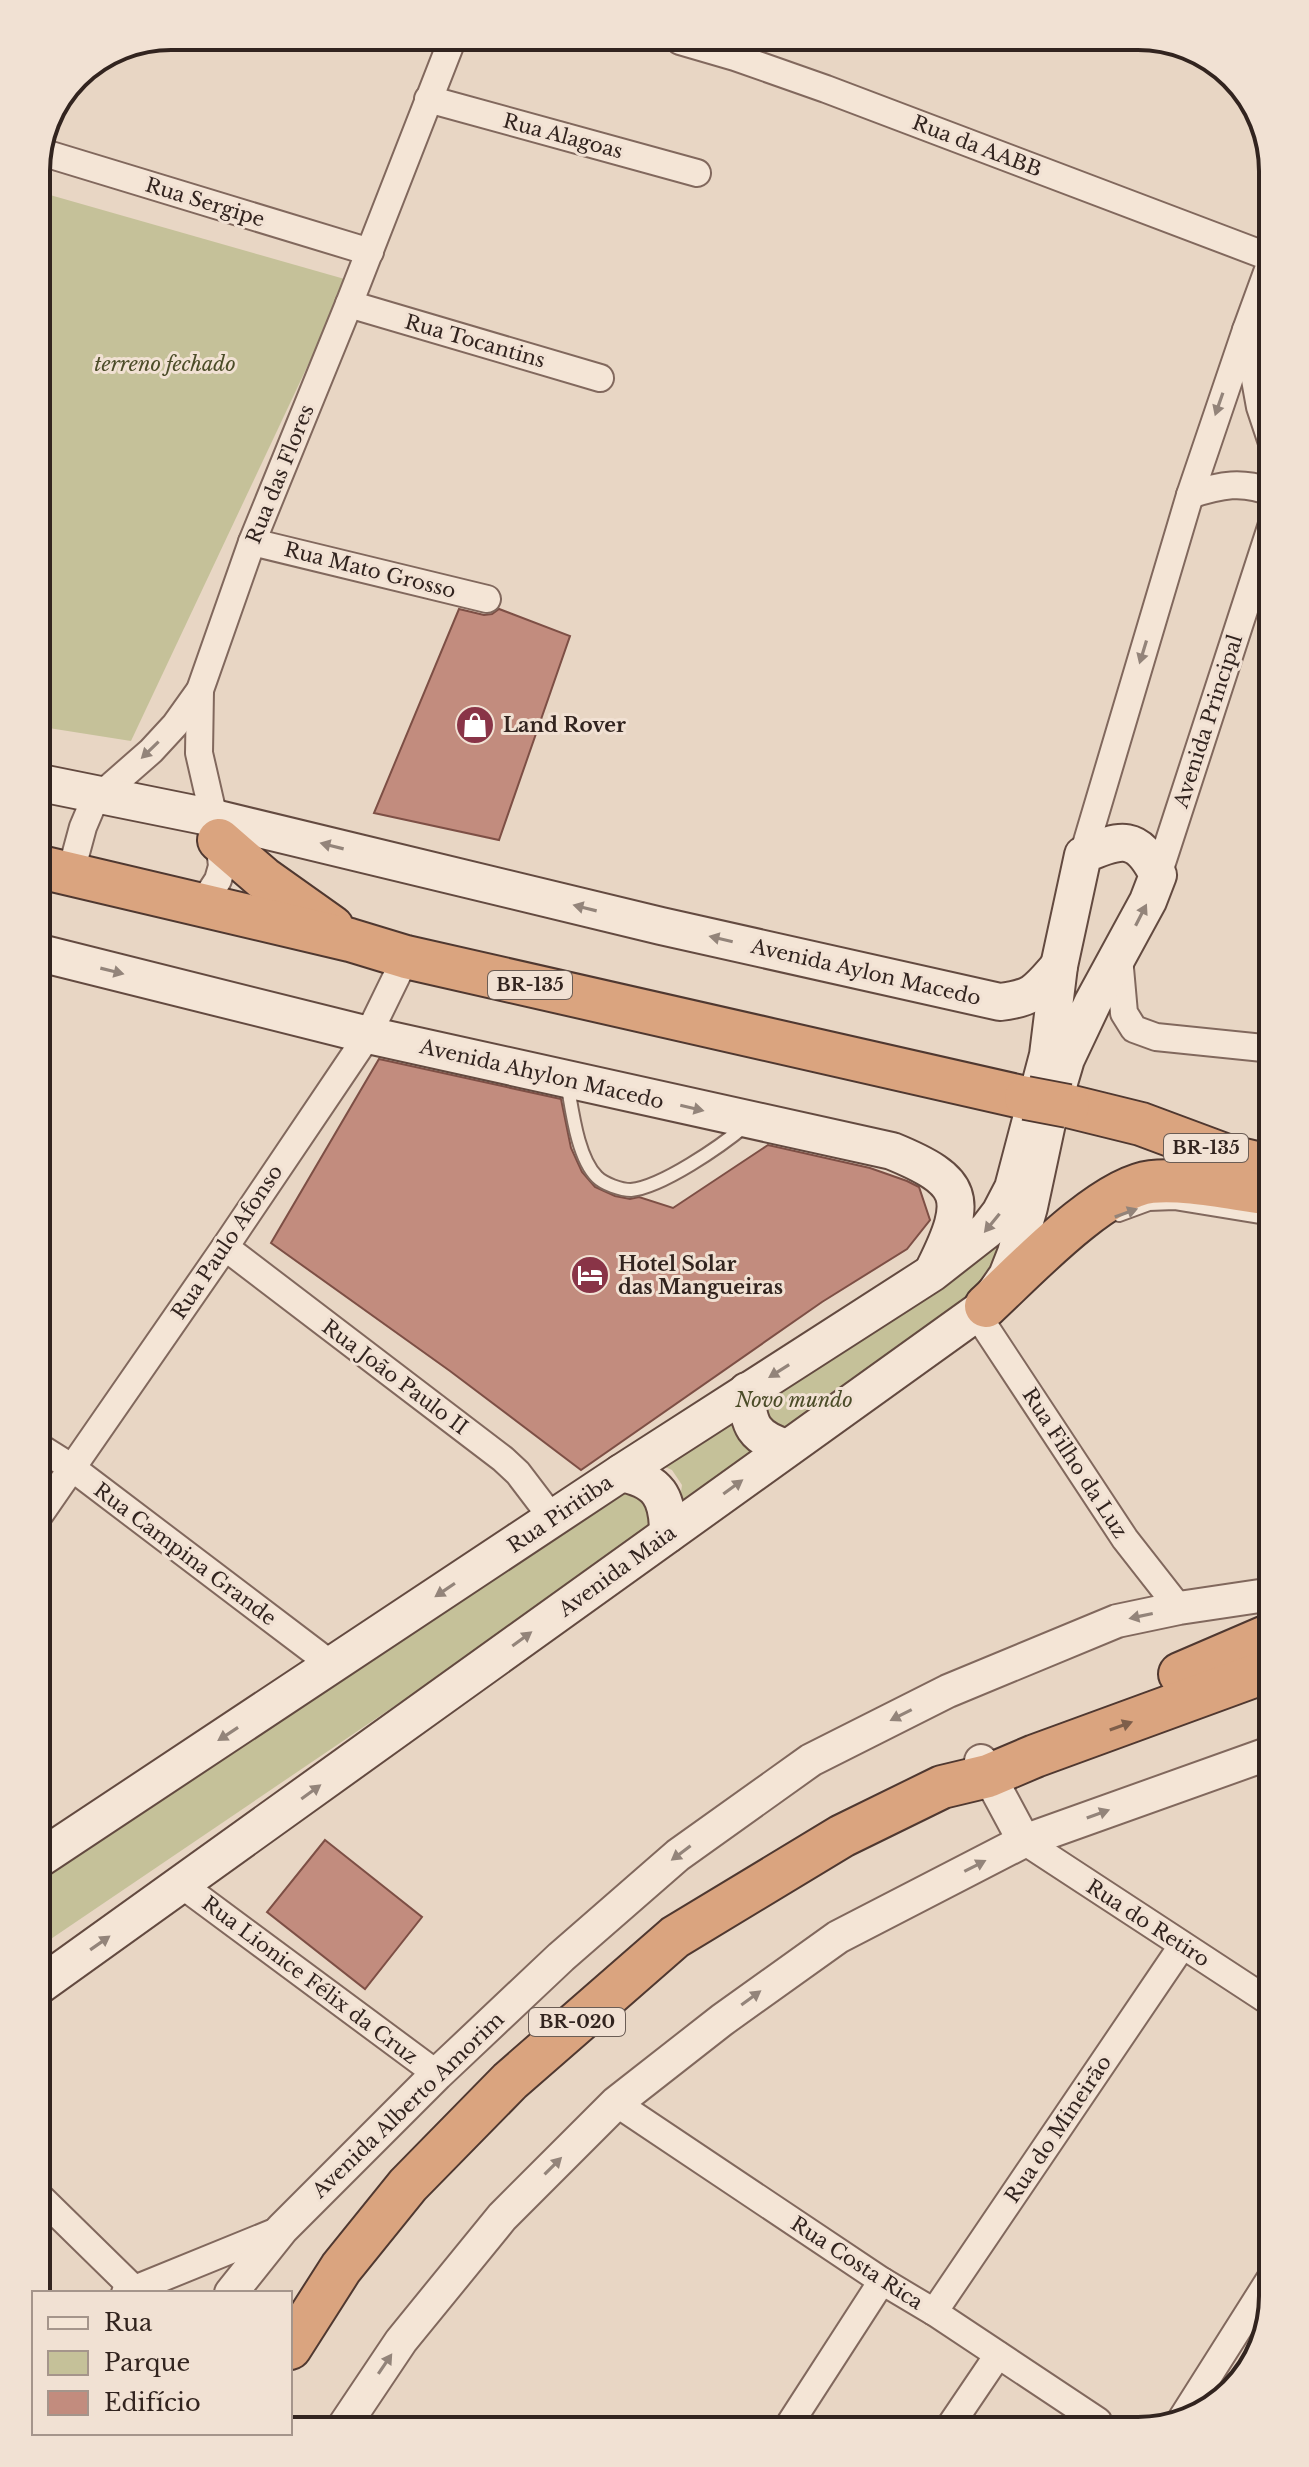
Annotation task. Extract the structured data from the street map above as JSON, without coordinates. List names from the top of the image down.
{
  "streets": {
    "highway": ["BR-135", "BR-020"],
    "main road": [
      "Avenida Aylon Macedo",
      "Avenida Ahylon Macedo",
      "Rua Piritiba",
      "Avenida Maia"
    ],
    "street": [
      "Rua Alagoas",
      "Rua da AABB",
      "Rua Sergipe",
      "Rua Tocantins",
      "Rua das Flores",
      "Rua Mato Grosso",
      "Avenida Principal",
      "Rua Paulo Afonso",
      "Rua João Paulo II",
      "Rua Filho da Luz",
      "Rua Campina Grande",
      "Rua do Retiro",
      "Rua Lionice Félix da Cruz",
      "Avenida Alberto Amorim",
      "Rua do Mineirão",
      "Rua Costa Rica"
    ]
  },
  "crossings": [
    ["Rua Alagoas", "Rua das Flores"],
    ["Rua Sergipe", "Rua das Flores"],
    ["Rua Tocantins", "Rua das Flores"],
    ["Rua das Flores", "Rua Mato Grosso"],
    ["Rua das Flores", "Avenida Aylon Macedo"],
    ["Rua das Flores", "BR-135"],
    ["Avenida Principal", "Avenida Maia"],
    ["Avenida Aylon Macedo", "Rua Piritiba"],
    ["BR-135", "Rua Paulo Afonso"],
    ["BR-135", "Rua Piritiba"],
    ["Avenida Ahylon Macedo", "Rua Paulo Afonso"],
    ["Avenida Ahylon Macedo", "Rua Piritiba"],
    ["Rua Paulo Afonso", "Rua João Paulo II"],
    ["Rua Paulo Afonso", "Rua Campina Grande"],
    ["Rua João Paulo II", "Rua Piritiba"],
    ["Rua Filho da Luz", "Avenida Maia"],
    ["Rua Filho da Luz", "Avenida Alberto Amorim"],
    ["Rua Piritiba", "Rua Campina Grande"],
    ["Avenida Maia", "Rua Lionice Félix da Cruz"],
    ["Rua do Retiro", "Rua do Mineirão"],
    ["Rua Lionice Félix da Cruz", "Avenida Alberto Amorim"],
    ["Rua do Mineirão", "Rua Costa Rica"]
  ],
  "one_way": [
    "Avenida Aylon Macedo",
    "Avenida Ahylon Macedo",
    "Rua Piritiba",
    "Avenida Maia"
  ],
  "parks": ["terreno fechado", "Novo mundo"],
  "places": {
    "shop": ["Land Rover"],
    "hotel": ["Hotel Solar das Mangueiras"]
  },
  "legend": ["Rua", "Parque", "Edifício"]
}
